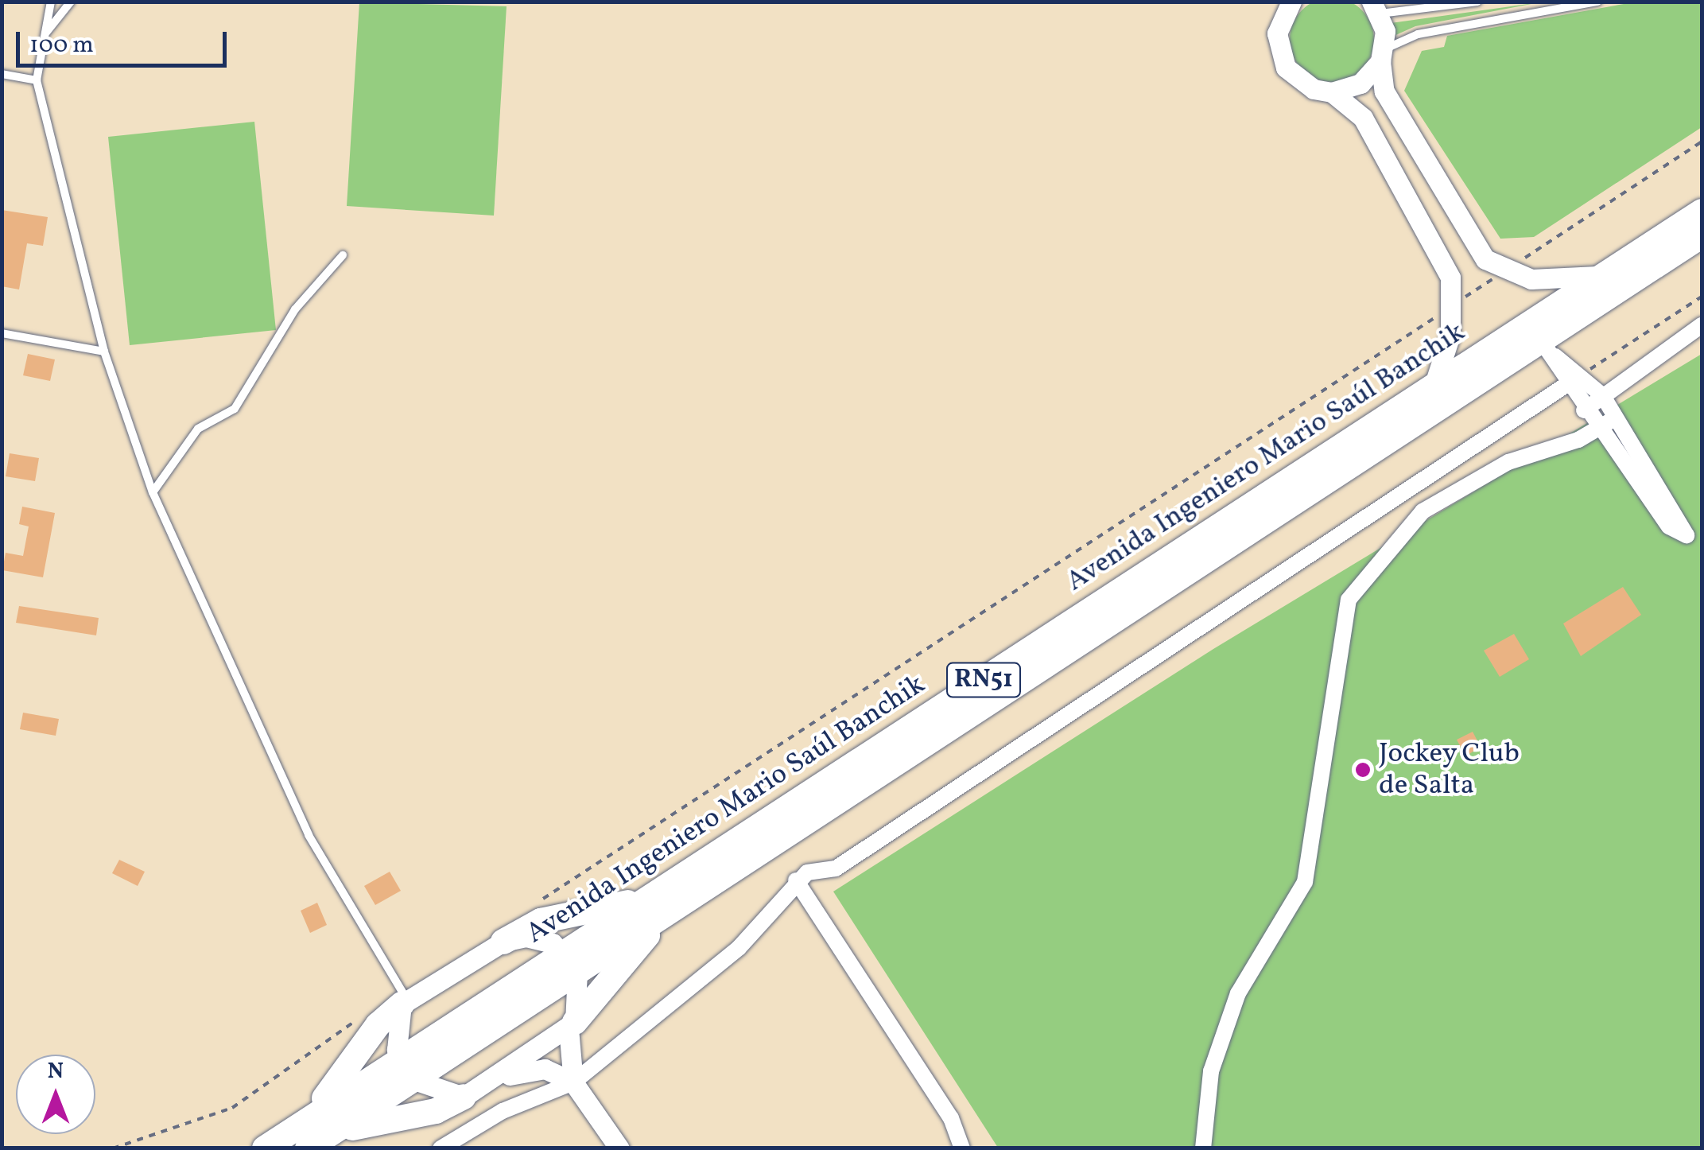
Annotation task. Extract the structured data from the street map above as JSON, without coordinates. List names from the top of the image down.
{
  "streets": {
    "highway": ["Avenida Ingeniero Mario Saúl Banchik", "RN51"]
  },
  "places": ["Jockey Club de Salta"],
  "scale_bar": "100 m",
  "north": "top"
}
